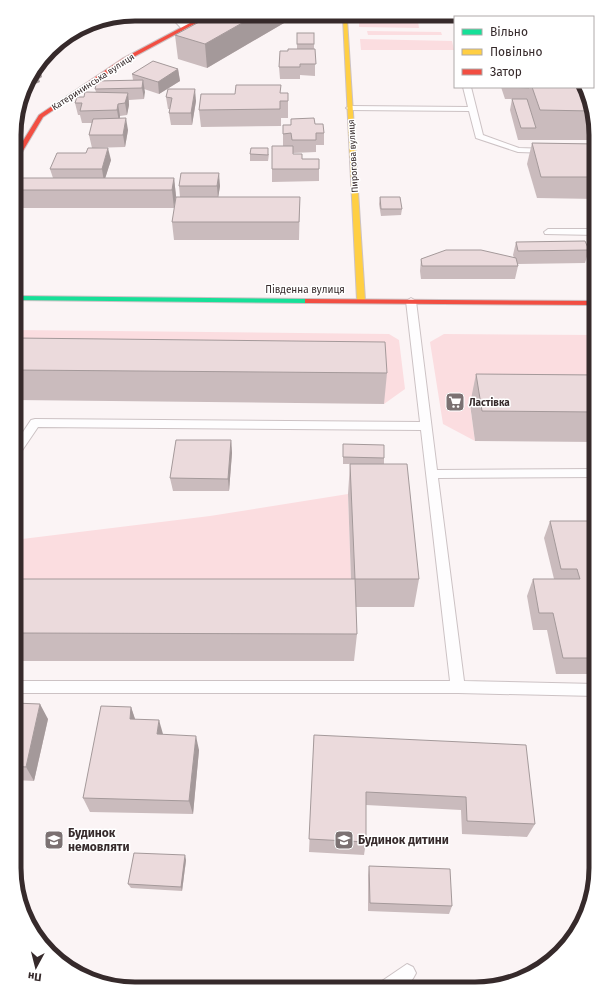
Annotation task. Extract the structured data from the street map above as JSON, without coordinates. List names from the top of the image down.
{
  "streets": {
    "street": ["Катерининська вулиця", "Пирогова вулиця", "Південна вулиця"]
  },
  "crossings": [
    ["Пирогова вулиця", "Південна вулиця"]
  ],
  "places": {
    "supermarket": ["Ластівка"],
    "school or university": ["Будинок немовляти", "Будинок дитини"]
  },
  "legend": ["Вільно", "Повільно", "Затор"],
  "north": "bottom"
}
